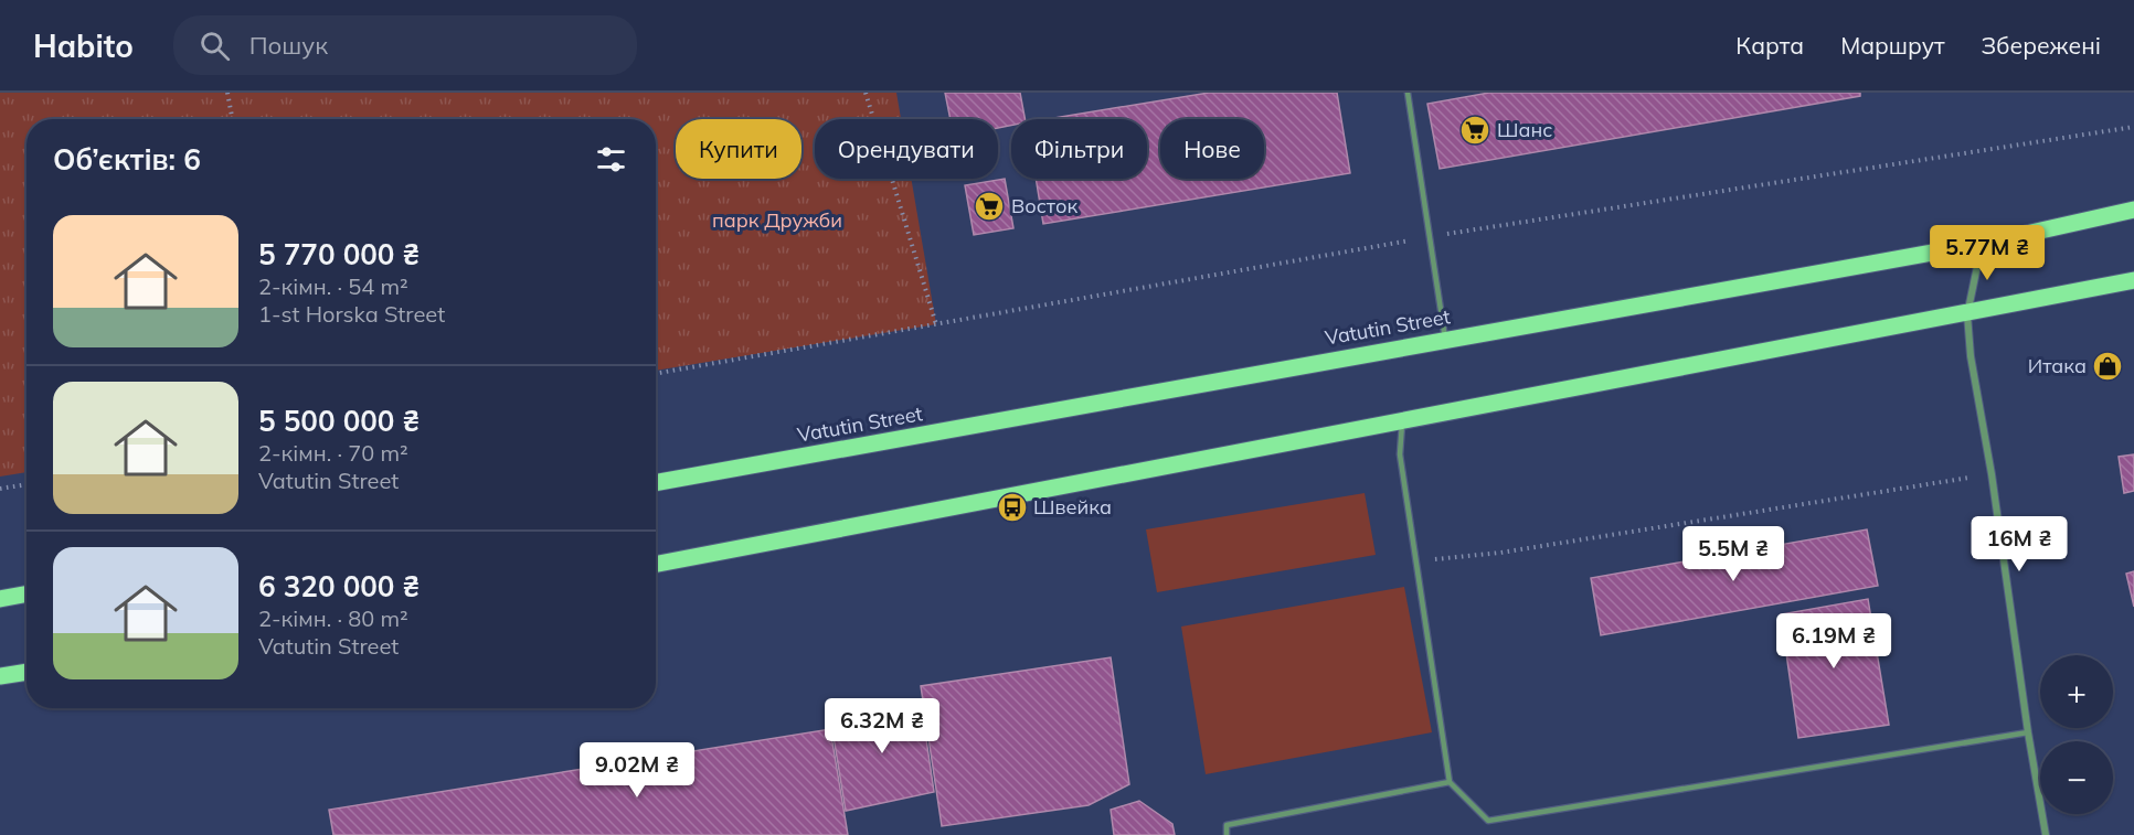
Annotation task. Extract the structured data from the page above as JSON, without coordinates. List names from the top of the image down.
{
  "streets": {
    "main road": ["Vatutin Street"]
  },
  "parks": ["парк Дружби"],
  "places": {
    "supermarket": ["Шанс", "Восток"],
    "shop": ["Итака"],
    "bus stop": ["Швейка"]
  },
  "page": {
    "header": "Habito",
    "search": "Пошук",
    "nav": ["Карта", "Маршрут", "Збережені"],
    "chip": [
      "Купити",
      "Орендувати",
      "Фільтри",
      "Нове"
    ],
    "heading": "Об’єктів: 6",
    "list": [
      {
        "name": "5 770 000 ₴",
        "note": "2-кімн. · 54 m² · 1-st Horska Street"
      },
      {
        "name": "5 500 000 ₴",
        "note": "2-кімн. · 70 m² · Vatutin Street"
      },
      {
        "name": "6 320 000 ₴",
        "note": "2-кімн. · 80 m² · Vatutin Street"
      }
    ],
    "price": [
      "5.77M ₴",
      "16M ₴",
      "5.5M ₴",
      "6.19M ₴",
      "6.32M ₴",
      "9.02M ₴"
    ],
    "map_buttons": ["+", "−"]
  }
}
